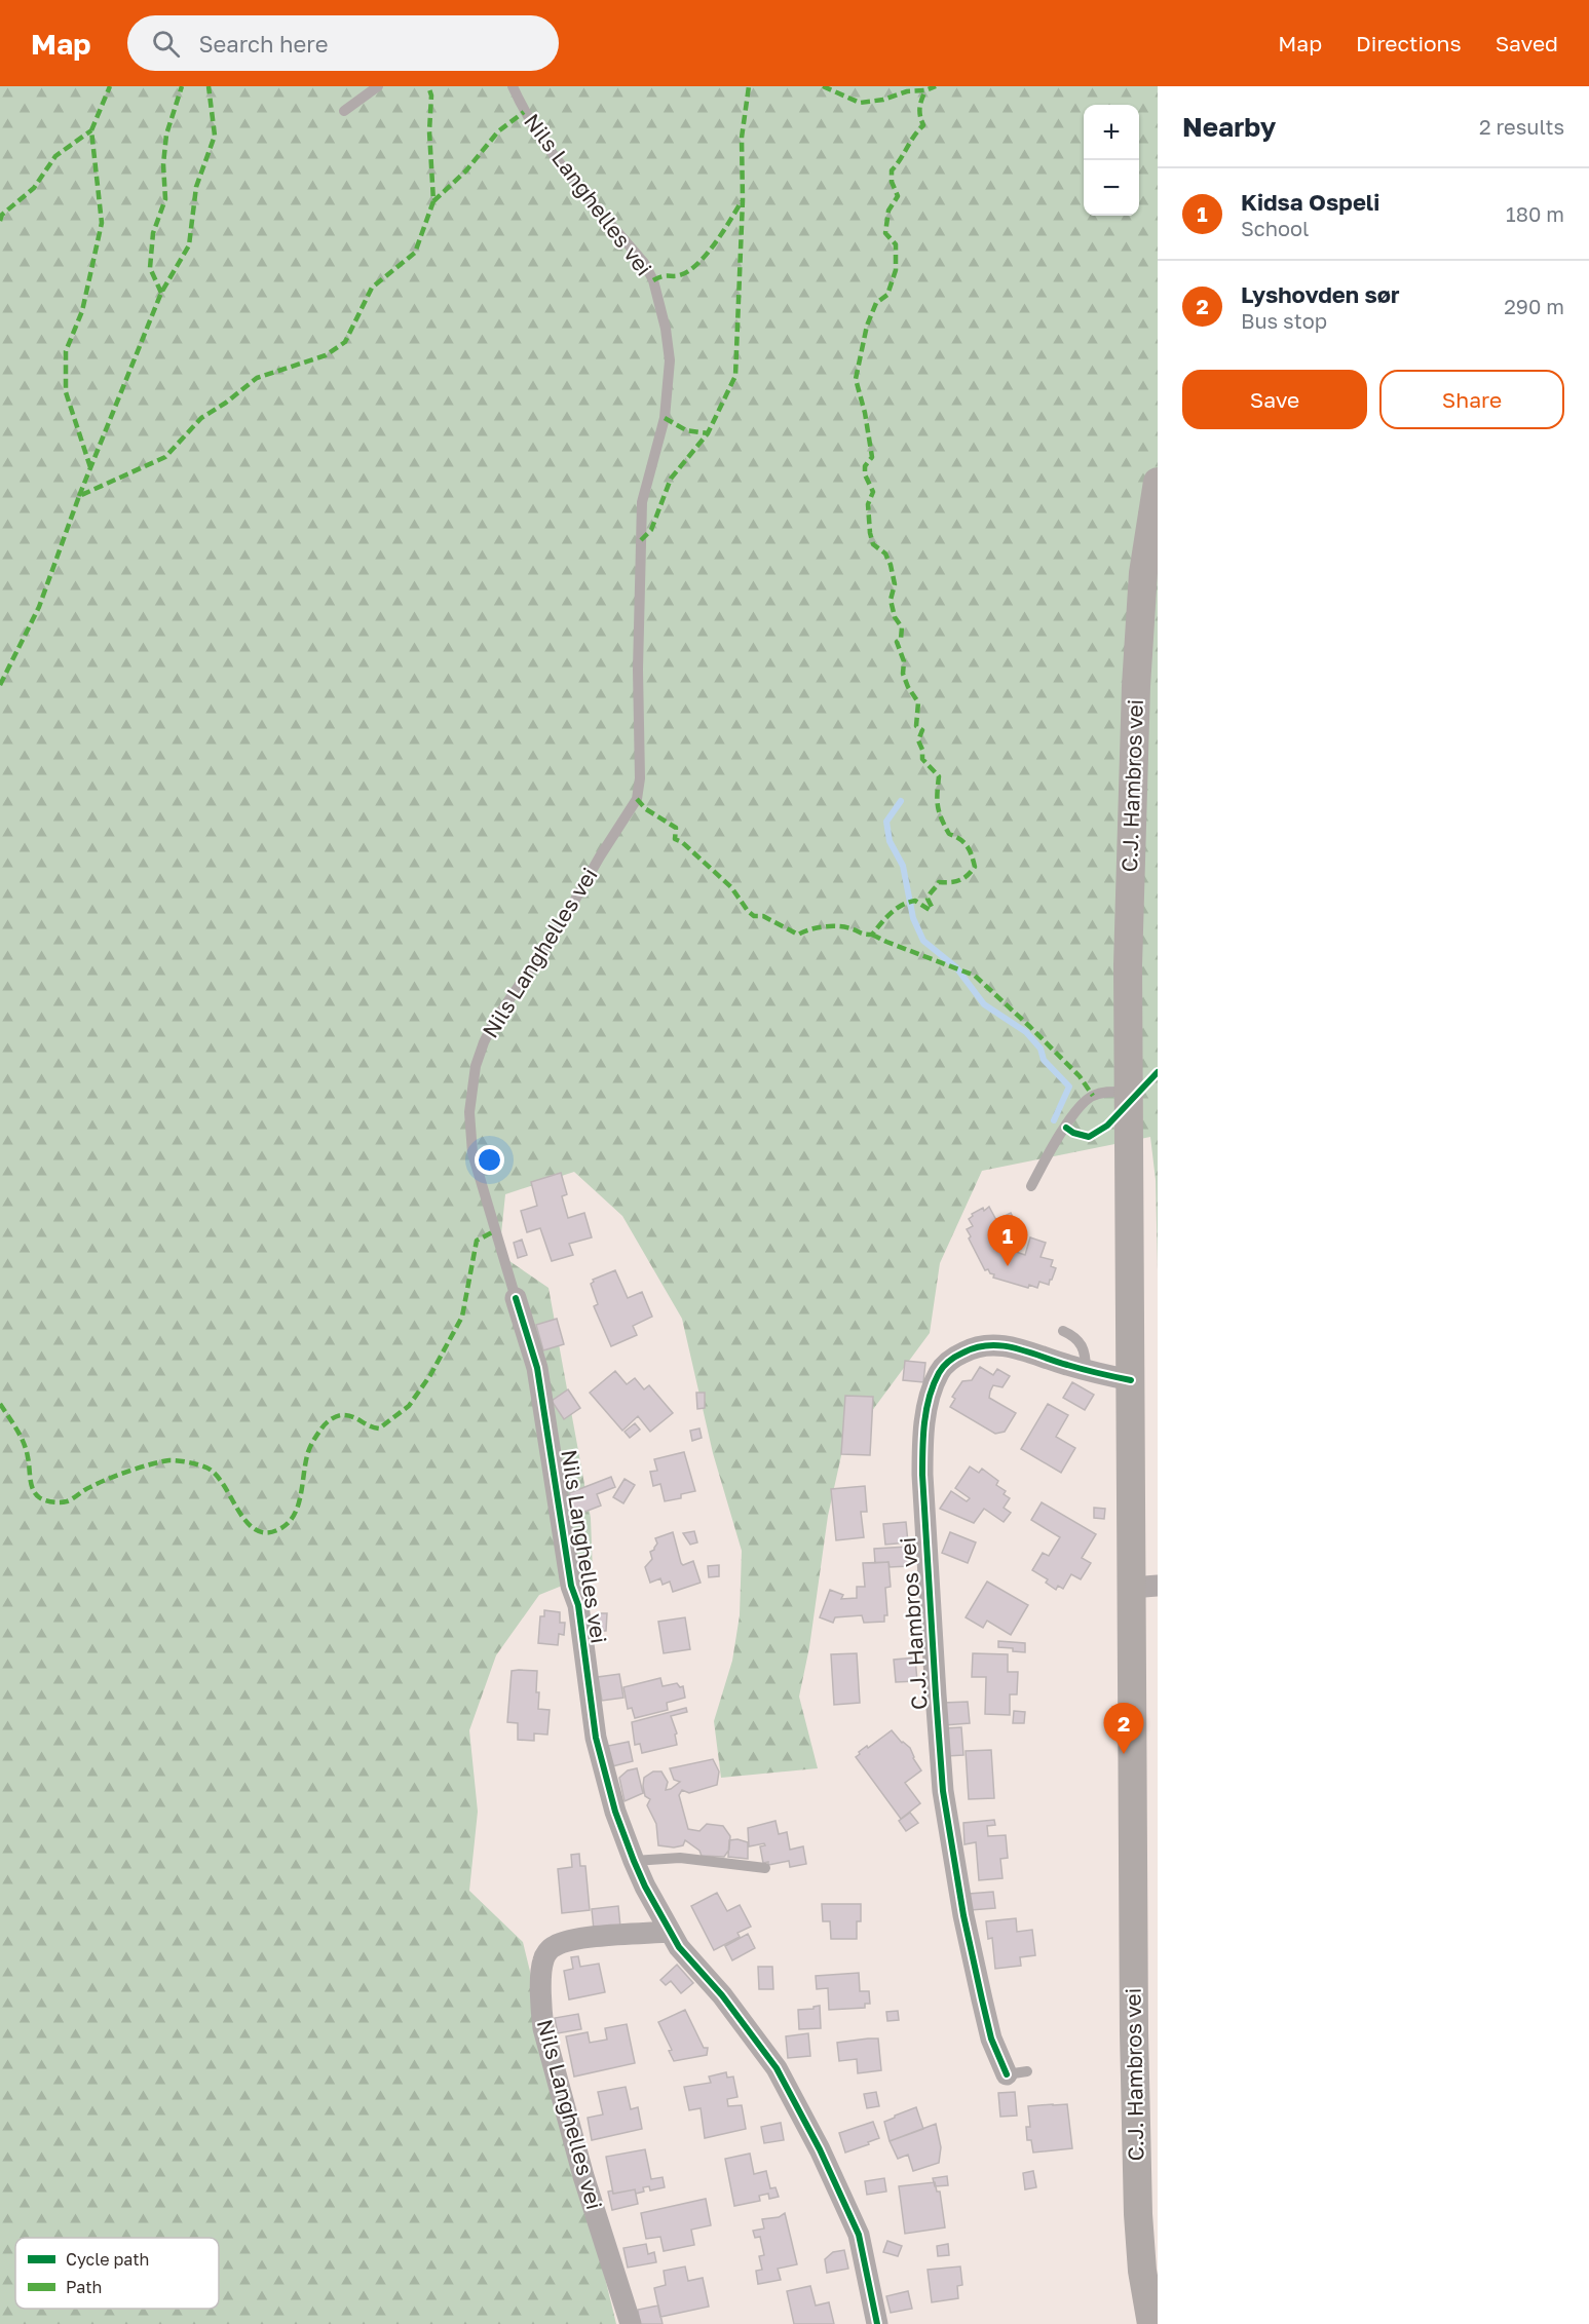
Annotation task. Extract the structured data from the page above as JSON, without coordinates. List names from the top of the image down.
{
  "streets": {
    "main road": ["C.J. Hambros vei"],
    "street": ["Nils Langhelles vei"]
  },
  "legend": ["Cycle path", "Path"],
  "page": {
    "header": "Map",
    "search": "Search here",
    "nav": ["Map", "Directions", "Saved"],
    "heading": ["Nearby", "2 results"],
    "map_buttons": ["+", "−"],
    "list": [
      {
        "mark": "1",
        "name": "Kidsa Ospeli",
        "note": "School",
        "value": "180 m"
      },
      {
        "mark": "2",
        "name": "Lyshovden sør",
        "note": "Bus stop",
        "value": "290 m"
      }
    ],
    "buttons": ["Save", "Share"],
    "pins": ["1", "2"]
  }
}
